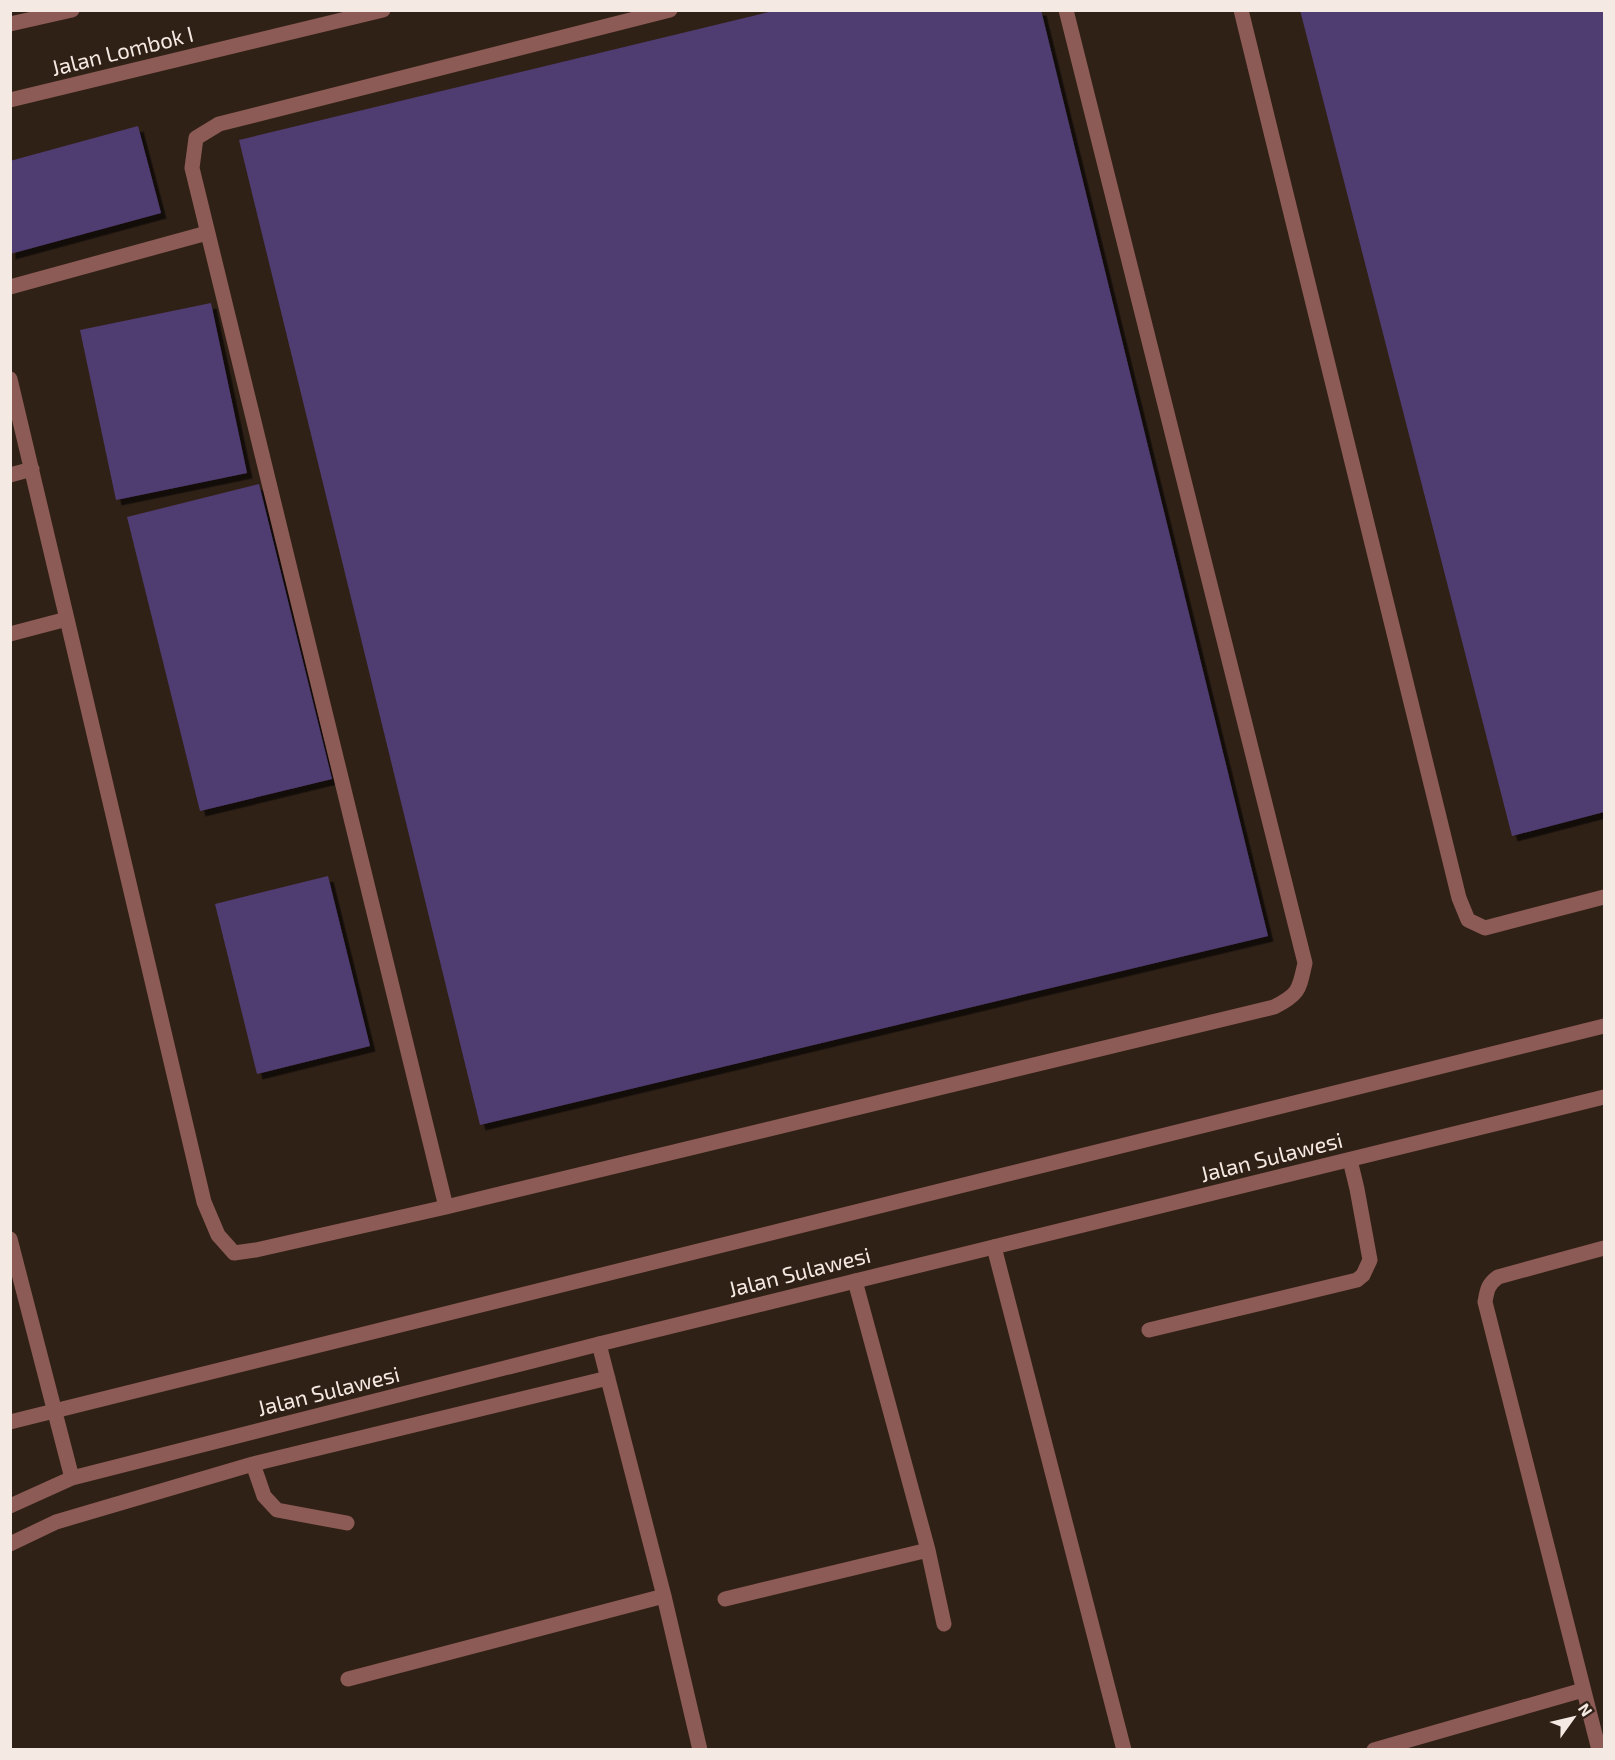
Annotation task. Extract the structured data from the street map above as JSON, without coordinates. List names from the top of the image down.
{
  "streets": {
    "street": ["Jalan Lombok I", "Jalan Sulawesi"]
  },
  "north": "top right"
}
